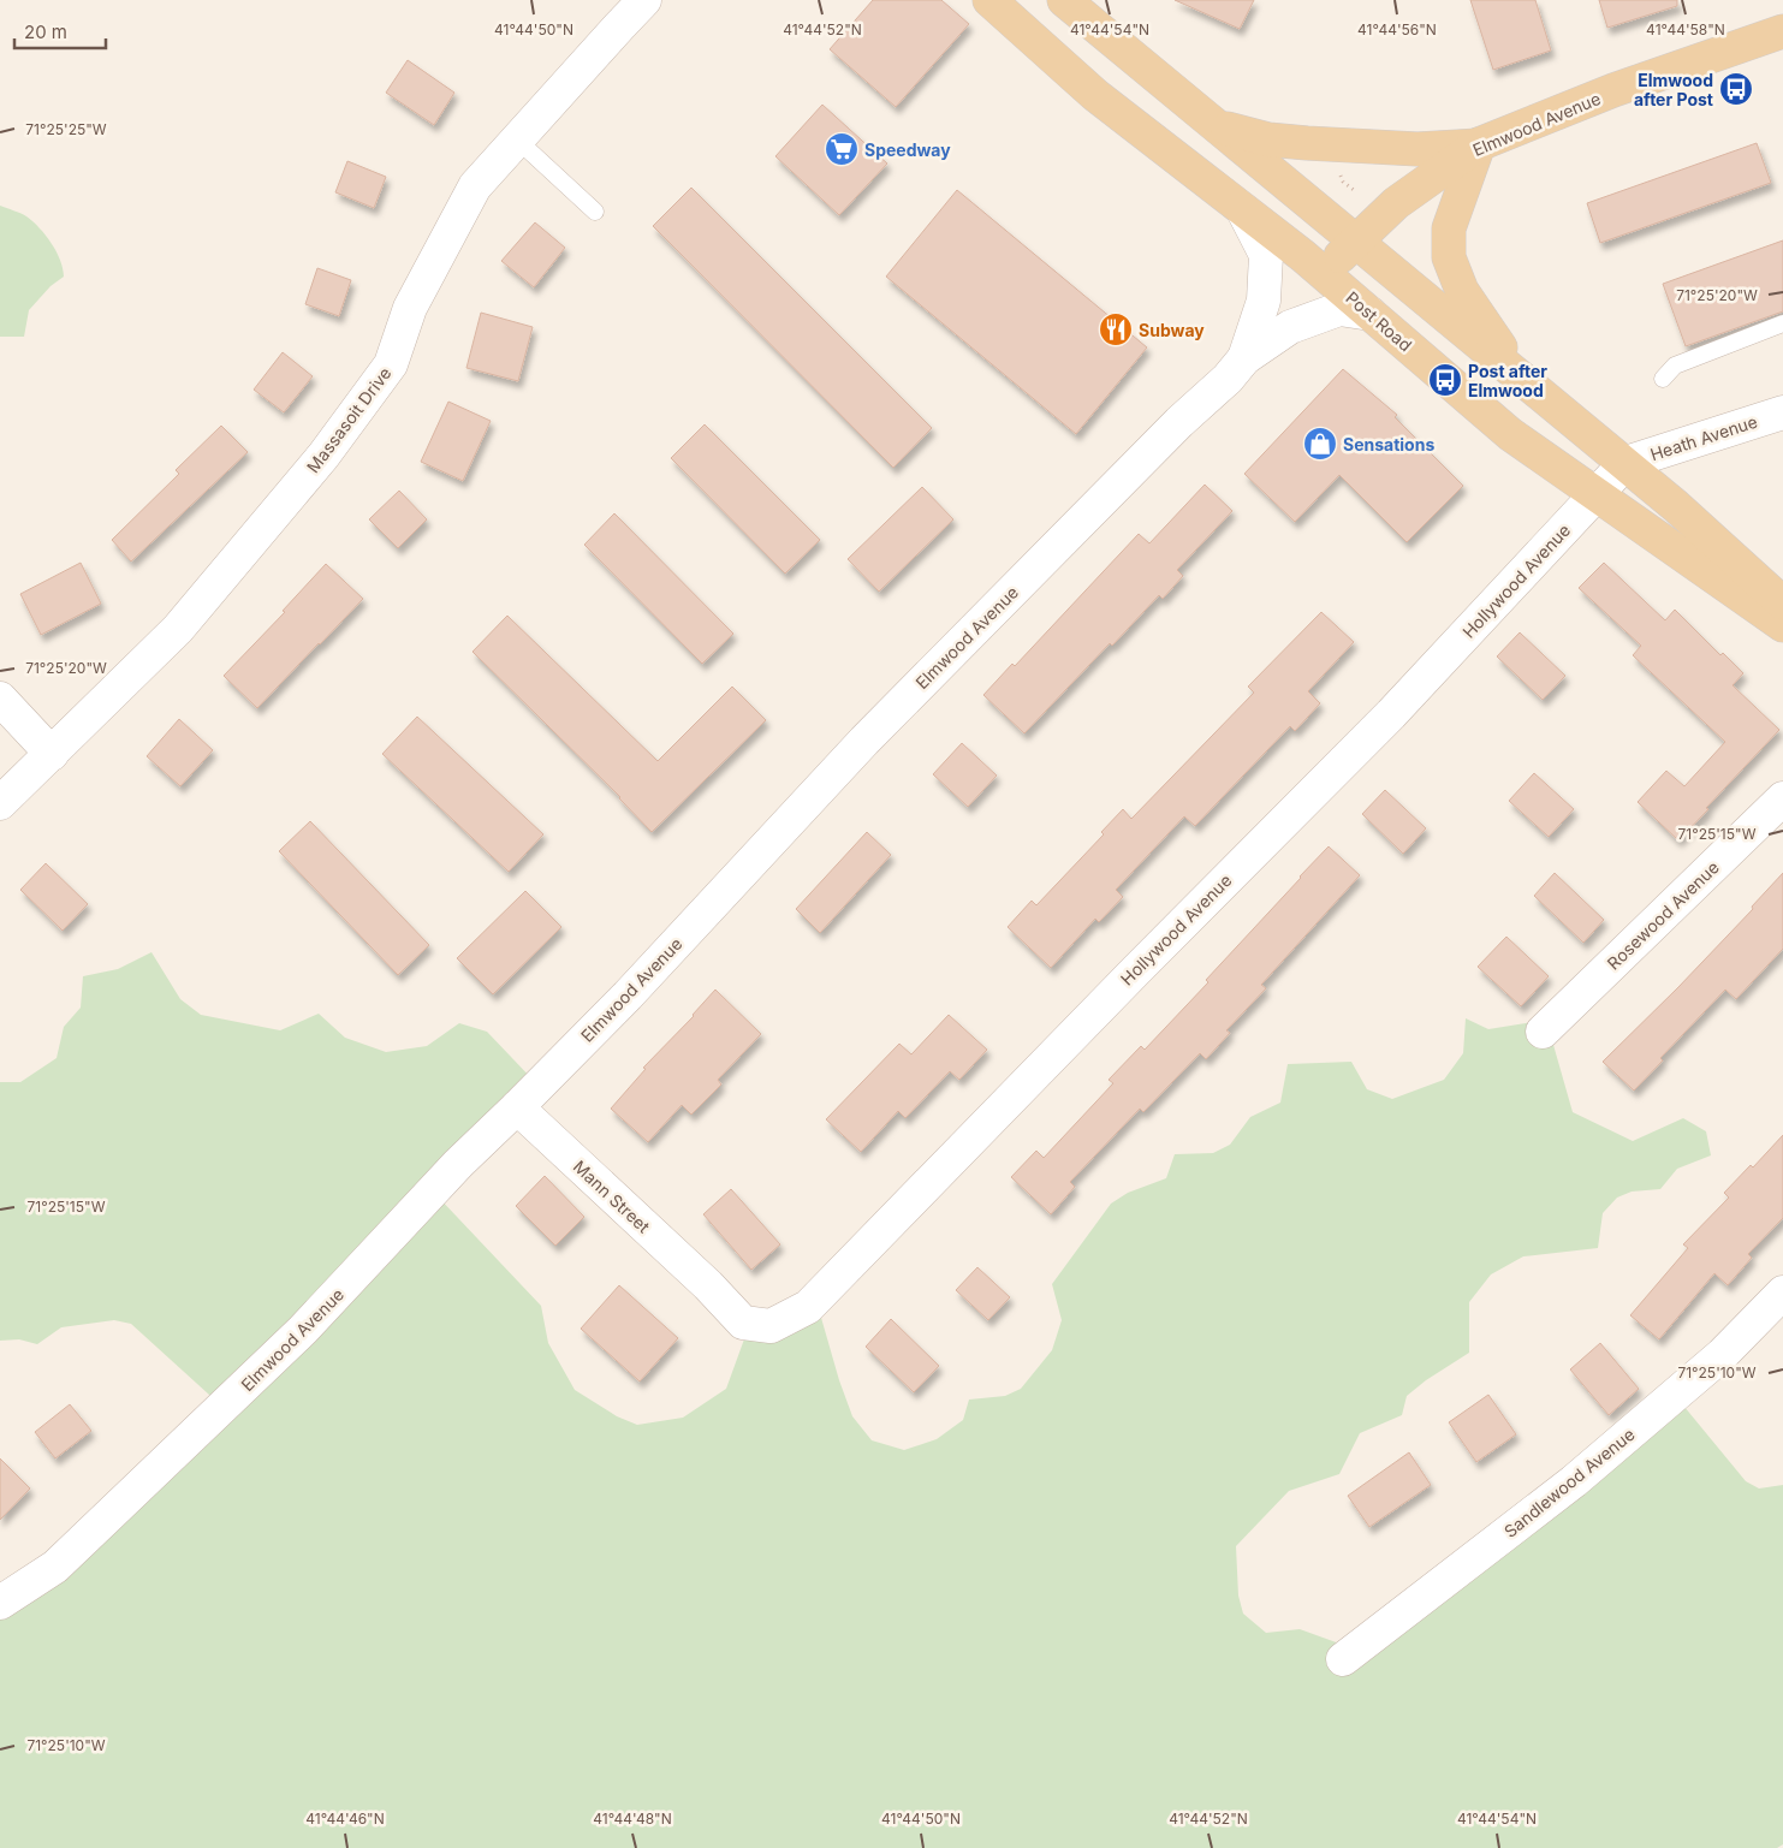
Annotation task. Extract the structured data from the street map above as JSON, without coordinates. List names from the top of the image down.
{
  "streets": {
    "main road": ["Elmwood Avenue", "Post Road"],
    "street": [
      "Massasoit Drive",
      "Heath Avenue",
      "Hollywood Avenue",
      "Rosewood Avenue",
      "Mann Street",
      "Sandlewood Avenue"
    ]
  },
  "crossings": [
    ["Elmwood Avenue", "Post Road"],
    ["Elmwood Avenue", "Mann Street"],
    ["Post Road", "Hollywood Avenue"],
    ["Heath Avenue", "Hollywood Avenue"],
    ["Hollywood Avenue", "Mann Street"]
  ],
  "places": {
    "bus stop": ["Elmwood after Post", "Post after Elmwood"],
    "supermarket": ["Speedway"],
    "restaurant": ["Subway"],
    "shop": ["Sensations"]
  },
  "scale_bar": "20 m",
  "coordinates": [
    "41°44'50\"N",
    "41°44'52\"N",
    "41°44'54\"N",
    "41°44'56\"N",
    "41°44'58\"N",
    "71°25'25\"W",
    "71°25'20\"W",
    "71°25'15\"W",
    "71°25'10\"W",
    "41°44'46\"N",
    "41°44'48\"N"
  ]
}
